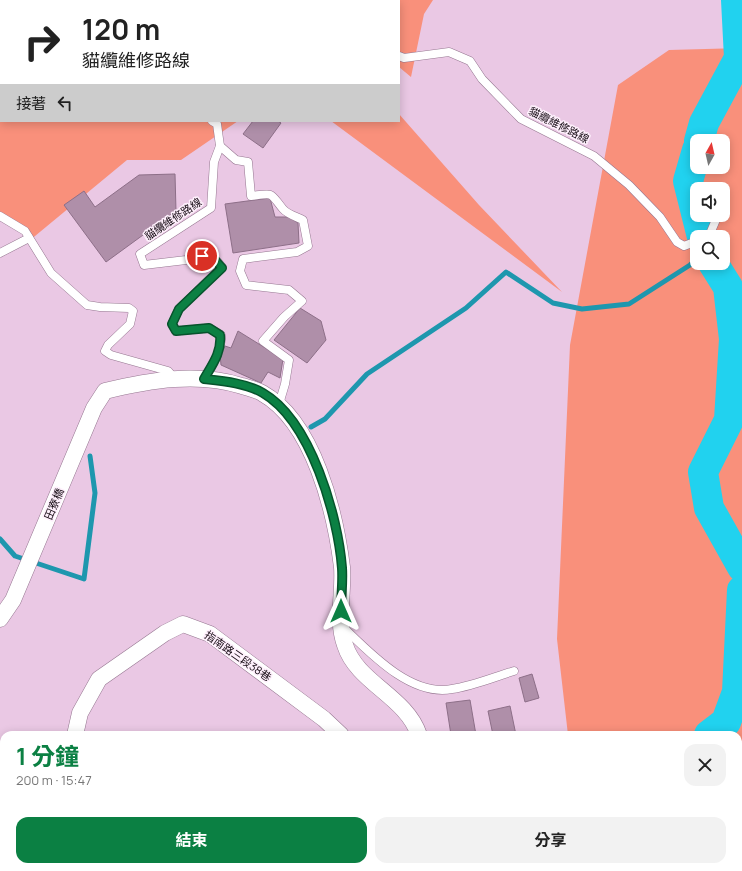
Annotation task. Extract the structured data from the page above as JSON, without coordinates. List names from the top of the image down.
{
  "streets": {
    "street": ["田寮橋", "指南路三段38巷"],
    "lane": ["貓纜維修路線"]
  },
  "north": "top",
  "page": {
    "turn": ["120 m", "貓纜維修路線"],
    "then": "接著",
    "heading": ["1 分鐘", "200 m · 15:47"],
    "buttons": ["結束", "分享"]
  }
}
